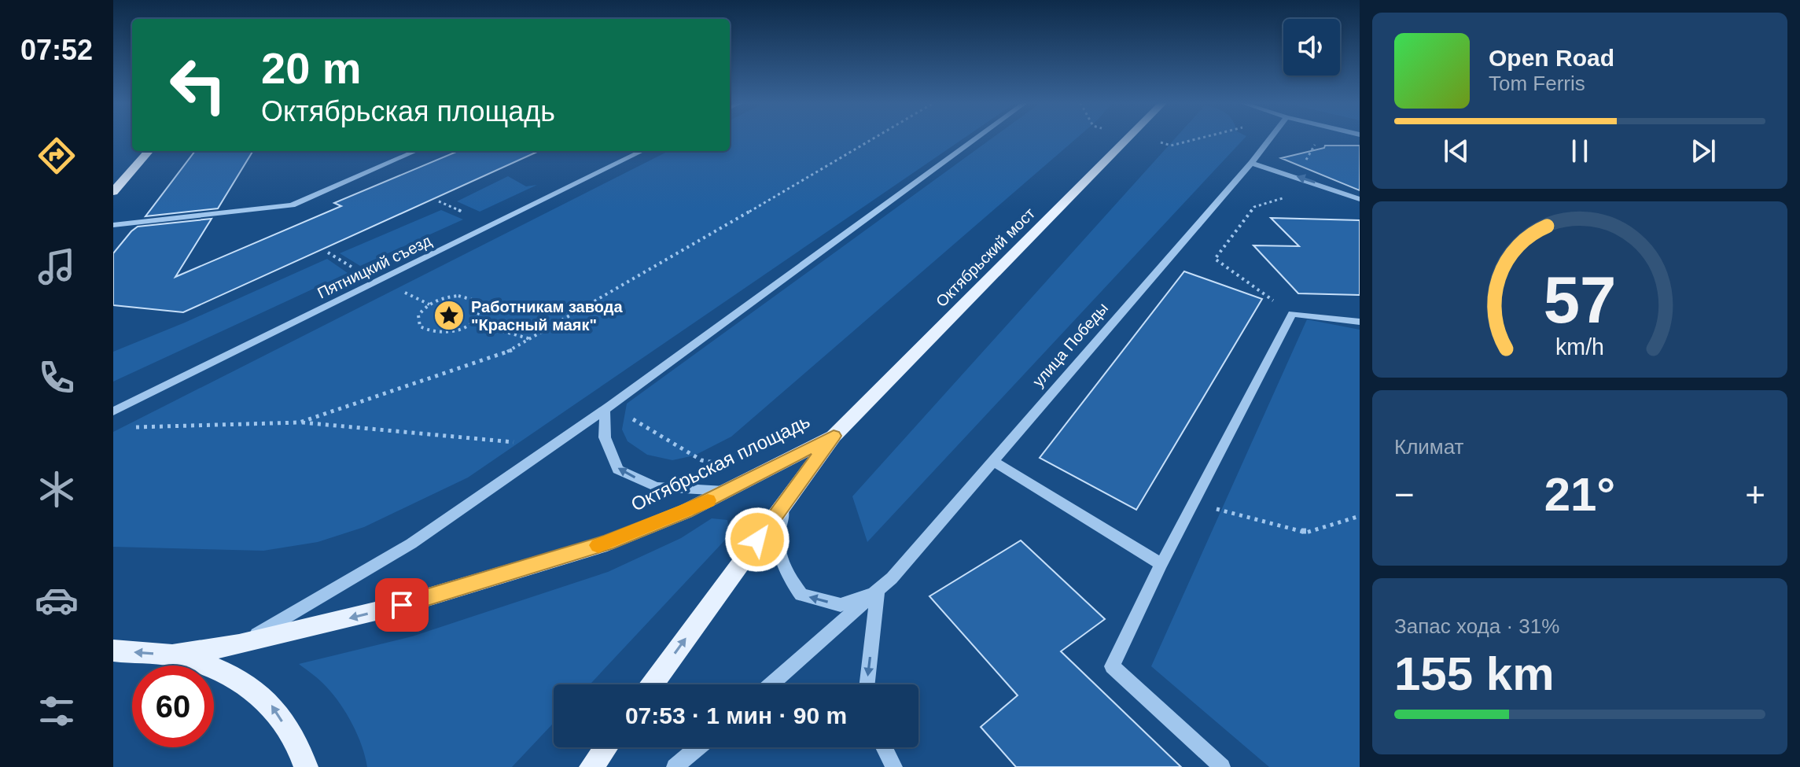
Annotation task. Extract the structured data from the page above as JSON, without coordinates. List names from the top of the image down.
{
  "streets": {
    "main road": ["Октябрьский мост", "Октябрьская площадь"],
    "street": ["Пятницкий съезд", "улица Победы"]
  },
  "crossings": [
    ["Октябрьский мост", "Октябрьская площадь"]
  ],
  "places": {
    "place": ["Работникам завода \"Красный маяк\""]
  },
  "page": {
    "tabs": "07:52",
    "turn": ["20 m", "Октябрьская площадь"],
    "song": ["Open Road", "Tom Ferris"],
    "tile": [
      "Климат",
      ["Запас хода · 31%", "155 km"]
    ],
    "heat": ["−", "21°", "+"],
    "limit": "60",
    "trip": "07:53 · 1 мин · 90 m",
    "gauge": ["57", "km/h"]
  }
}
